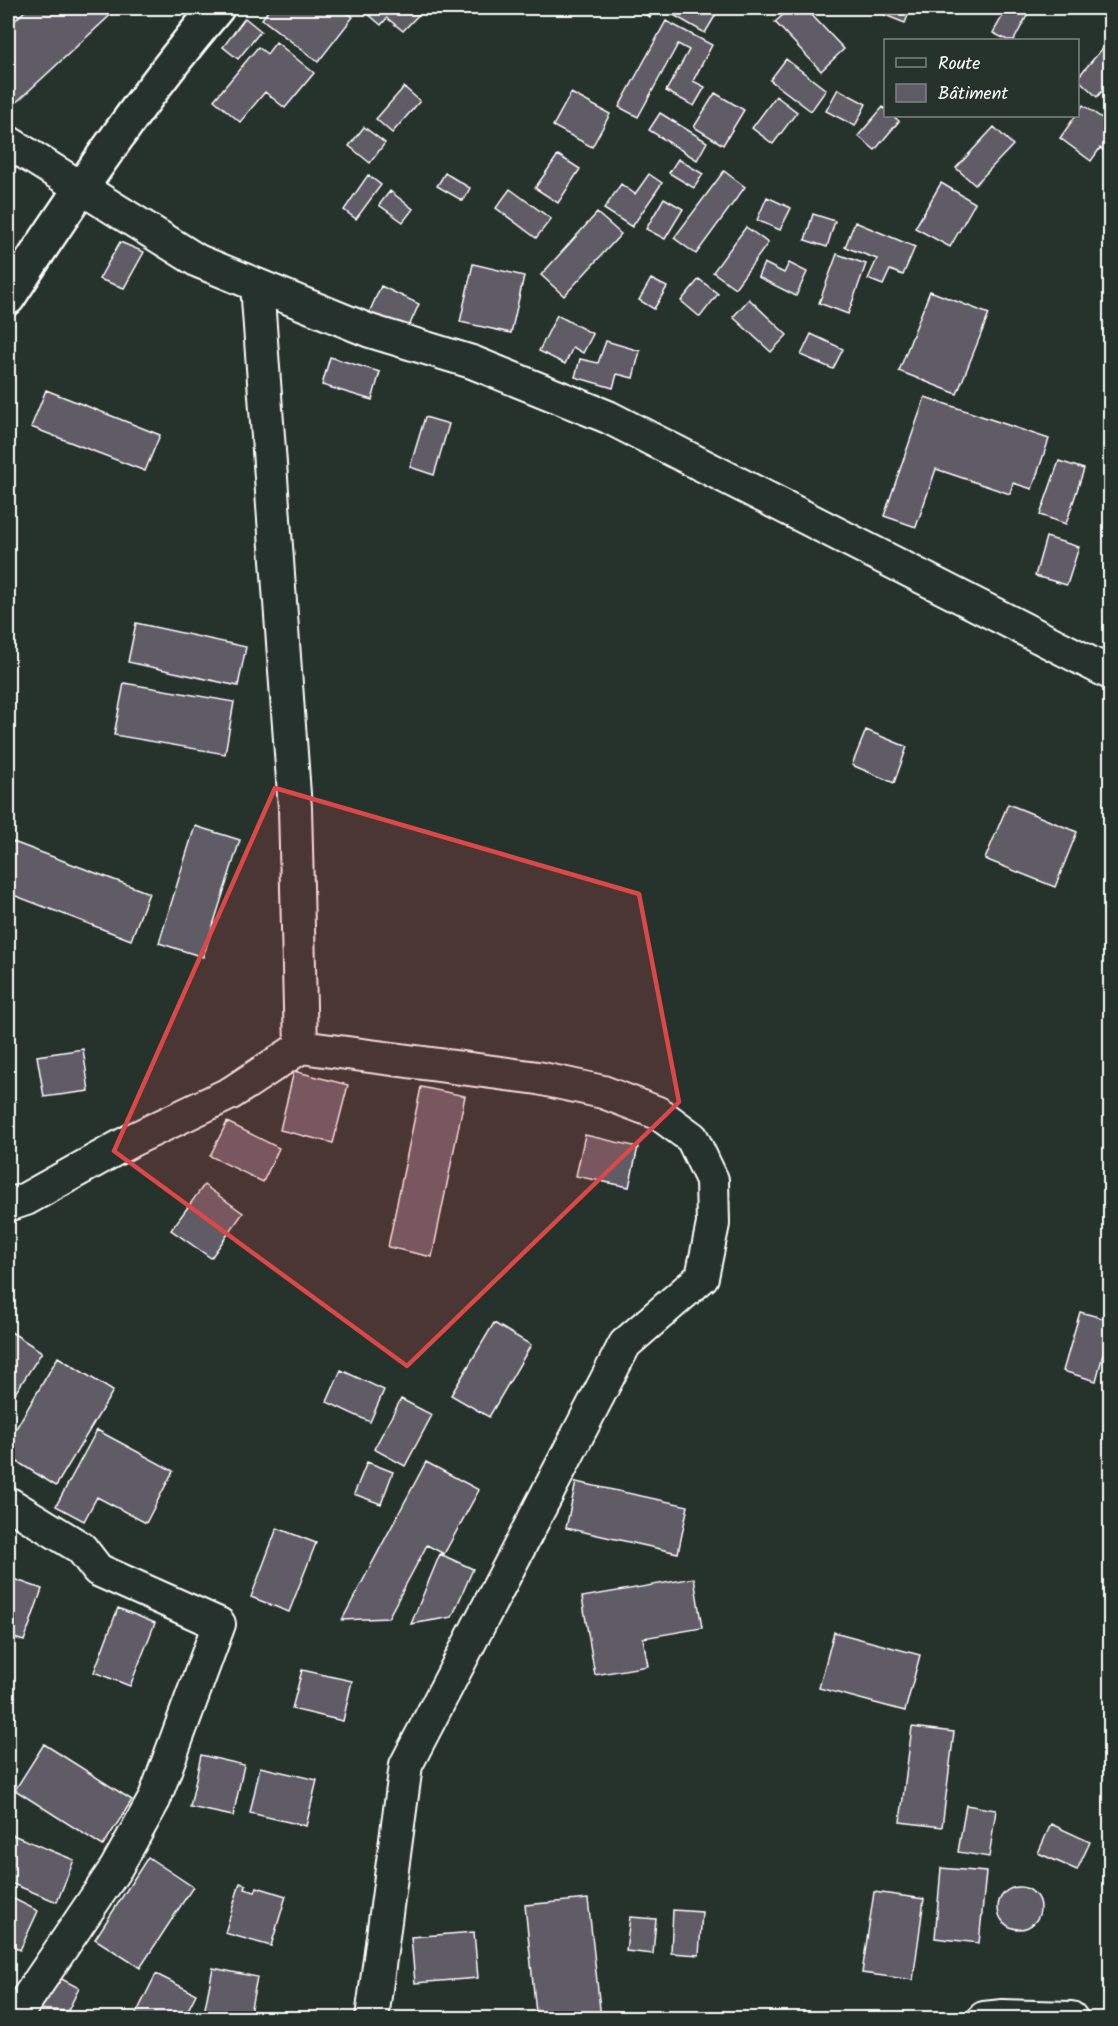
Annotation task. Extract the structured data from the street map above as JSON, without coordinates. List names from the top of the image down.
{
  "legend": ["Route", "Bâtiment"]
}
